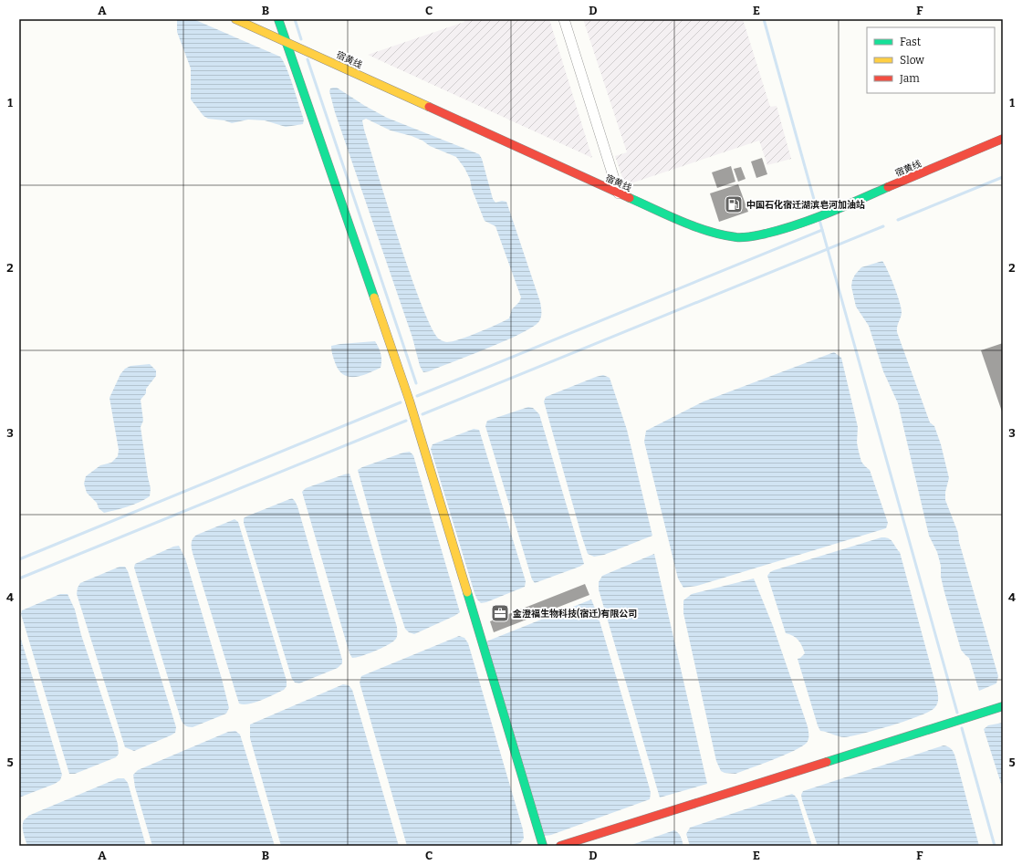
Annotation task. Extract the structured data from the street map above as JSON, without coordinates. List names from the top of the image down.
{
  "streets": {
    "street": ["宿黄线"]
  },
  "places": {
    "fuel station": ["中国石化宿迁湖滨皂河加油站"],
    "office": ["金澄福生物科技(宿迁)有限公司"]
  },
  "legend": ["Fast", "Slow", "Jam"],
  "grid": {
    "columns": [
      "A",
      "B",
      "C",
      "D",
      "E",
      "F"
    ],
    "rows": [
      "1",
      "2",
      "3",
      "4",
      "5"
    ]
  }
}
